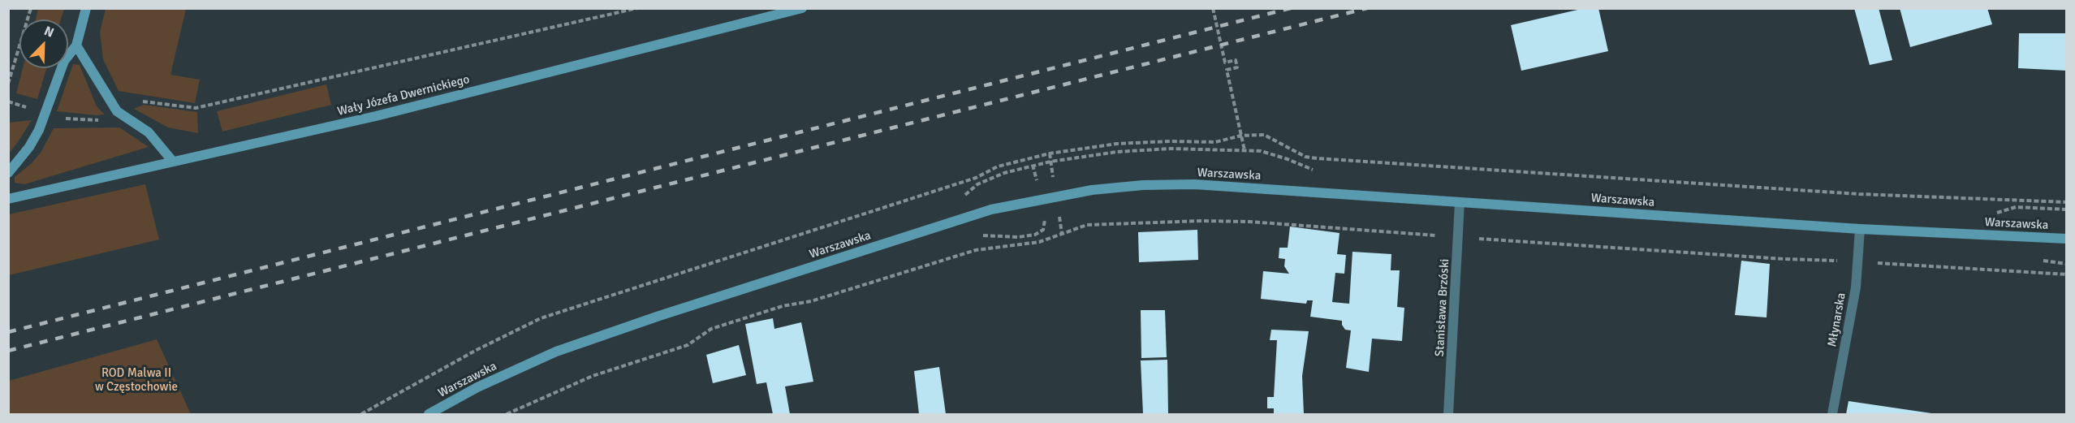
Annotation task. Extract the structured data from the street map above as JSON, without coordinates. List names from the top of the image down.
{
  "streets": {
    "street": [
      "Wały Józefa Dwernickiego",
      "Warszawska",
      "Stanisława Brzóski",
      "Młynarska"
    ]
  },
  "crossings": [
    ["Warszawska", "Stanisława Brzóski"],
    ["Warszawska", "Młynarska"]
  ],
  "parks": ["ROD Malwa II w Częstochowie"],
  "north": "top right"
}
